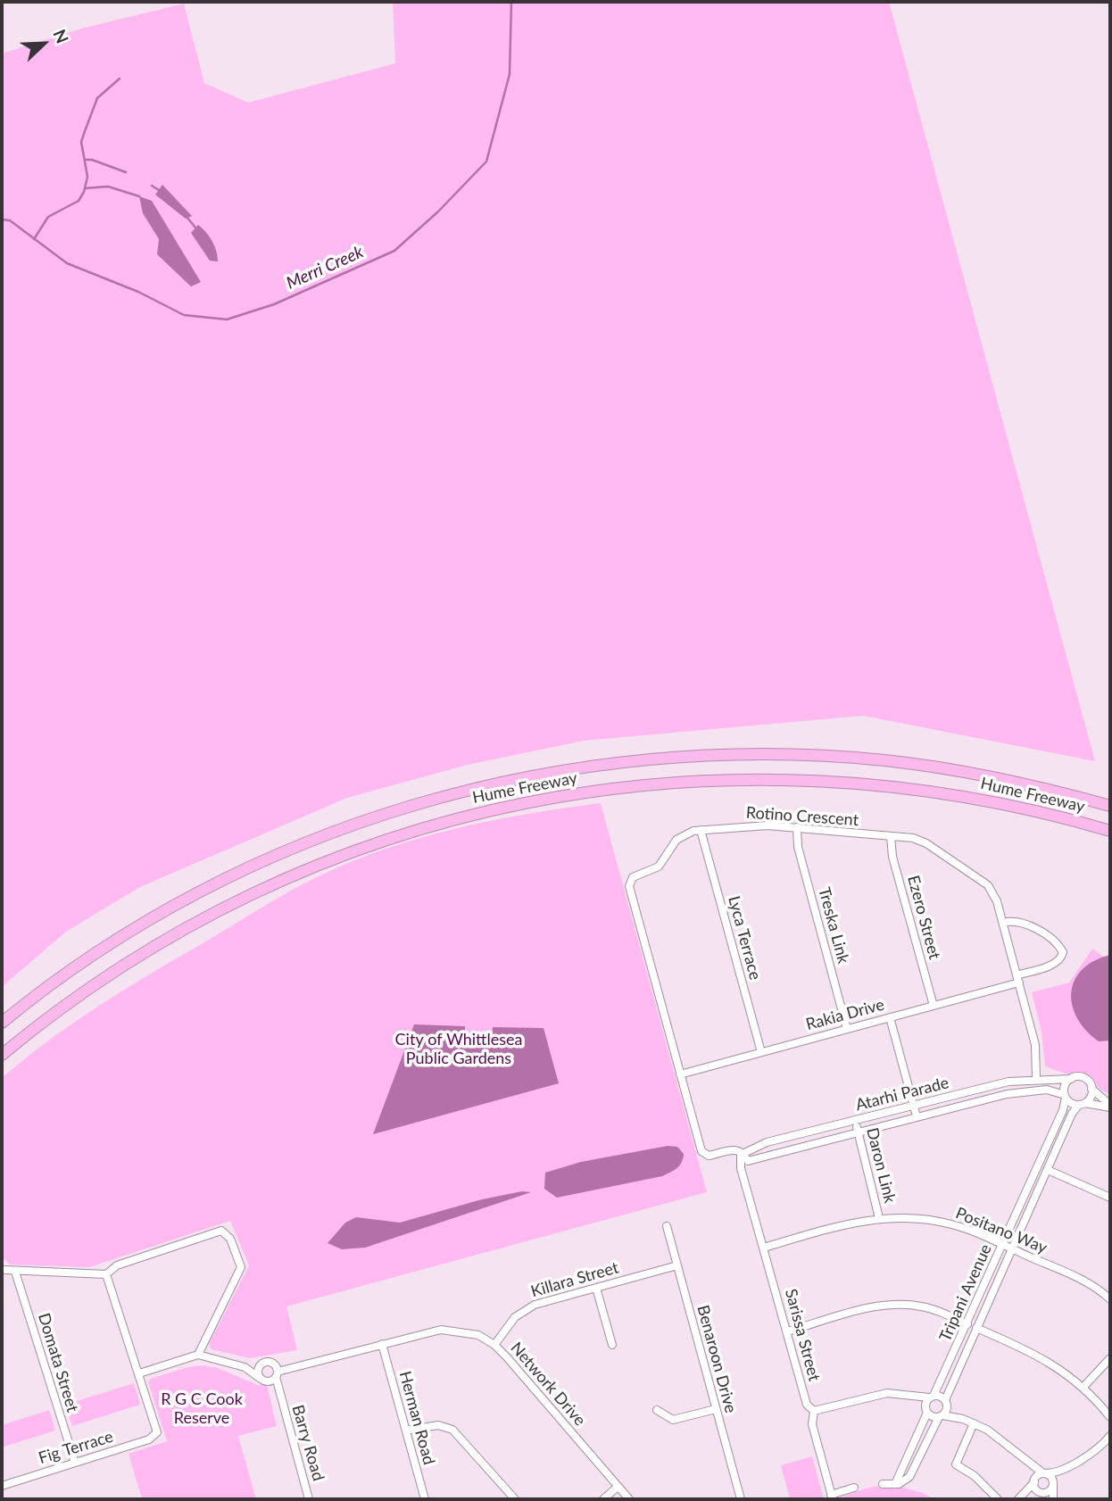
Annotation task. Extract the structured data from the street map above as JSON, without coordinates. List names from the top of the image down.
{
  "streets": {
    "highway": ["Hume Freeway"],
    "street": [
      "Rotino Crescent",
      "Ezero Street",
      "Treska Link",
      "Lyca Terrace",
      "Rakia Drive",
      "Atarhi Parade",
      "Daron Link",
      "Positano Way",
      "Killara Street",
      "Tripani Avenue",
      "Sarissa Street",
      "Benaroon Drive",
      "Domata Street",
      "Network Drive",
      "Herman Road",
      "Barry Road",
      "Fig Terrace"
    ]
  },
  "crossings": [
    ["Rotino Crescent", "Ezero Street"],
    ["Rotino Crescent", "Treska Link"],
    ["Rotino Crescent", "Lyca Terrace"],
    ["Rotino Crescent", "Rakia Drive"],
    ["Rotino Crescent", "Atarhi Parade"],
    ["Rotino Crescent", "Sarissa Street"],
    ["Ezero Street", "Rakia Drive"],
    ["Treska Link", "Rakia Drive"],
    ["Lyca Terrace", "Rakia Drive"],
    ["Atarhi Parade", "Daron Link"],
    ["Atarhi Parade", "Tripani Avenue"],
    ["Atarhi Parade", "Sarissa Street"],
    ["Daron Link", "Positano Way"],
    ["Positano Way", "Tripani Avenue"],
    ["Positano Way", "Sarissa Street"],
    ["Killara Street", "Benaroon Drive"],
    ["Killara Street", "Network Drive"],
    ["Domata Street", "Fig Terrace"],
    ["Network Drive", "Herman Road"],
    ["Network Drive", "Barry Road"]
  ],
  "water": ["Merri Creek"],
  "parks": ["City of Whittlesea Public Gardens", "R G C Cook Reserve"],
  "north": "top right"
}
